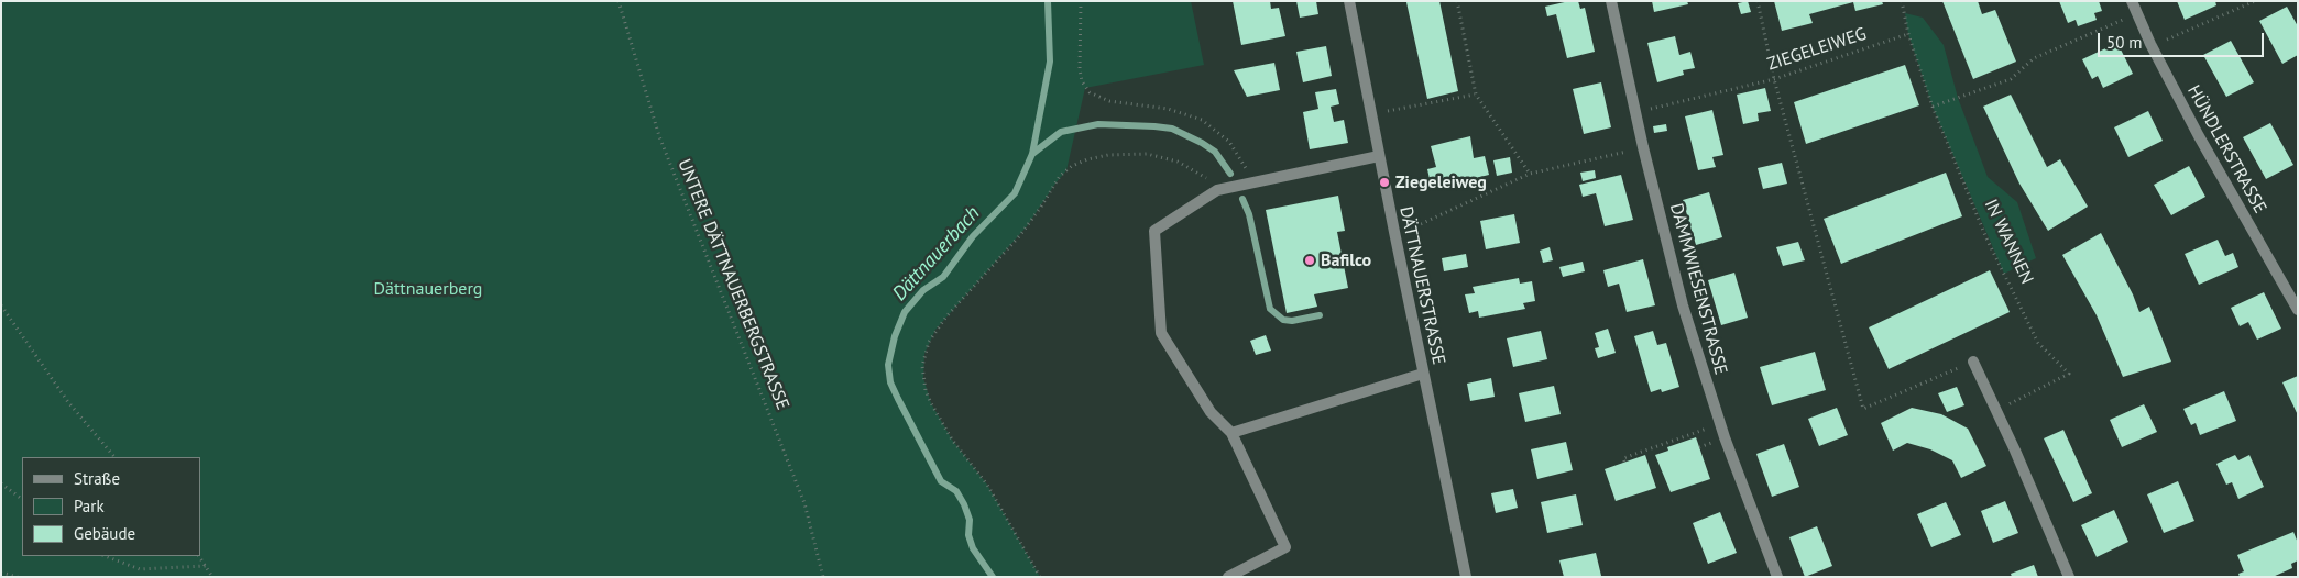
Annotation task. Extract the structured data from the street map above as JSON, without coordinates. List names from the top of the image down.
{
  "streets": {
    "street": ["HÜNDLERSTRASSE", "DÄTTNAUERSTRASSE", "DAMMWIESENSTRASSE"],
    "path": ["ZIEGELEIWEG", "IN WANNEN", "UNTERE DÄTTNAUERBERGSTRASSE"]
  },
  "crossings": [
    ["ZIEGELEIWEG", "IN WANNEN"],
    ["ZIEGELEIWEG", "DAMMWIESENSTRASSE"]
  ],
  "water": ["Dättnauerbach"],
  "parks": ["Dättnauerberg"],
  "places": ["Ziegeleiweg", "Bafilco"],
  "legend": ["Straße", "Park", "Gebäude"],
  "scale_bar": "50 m"
}
